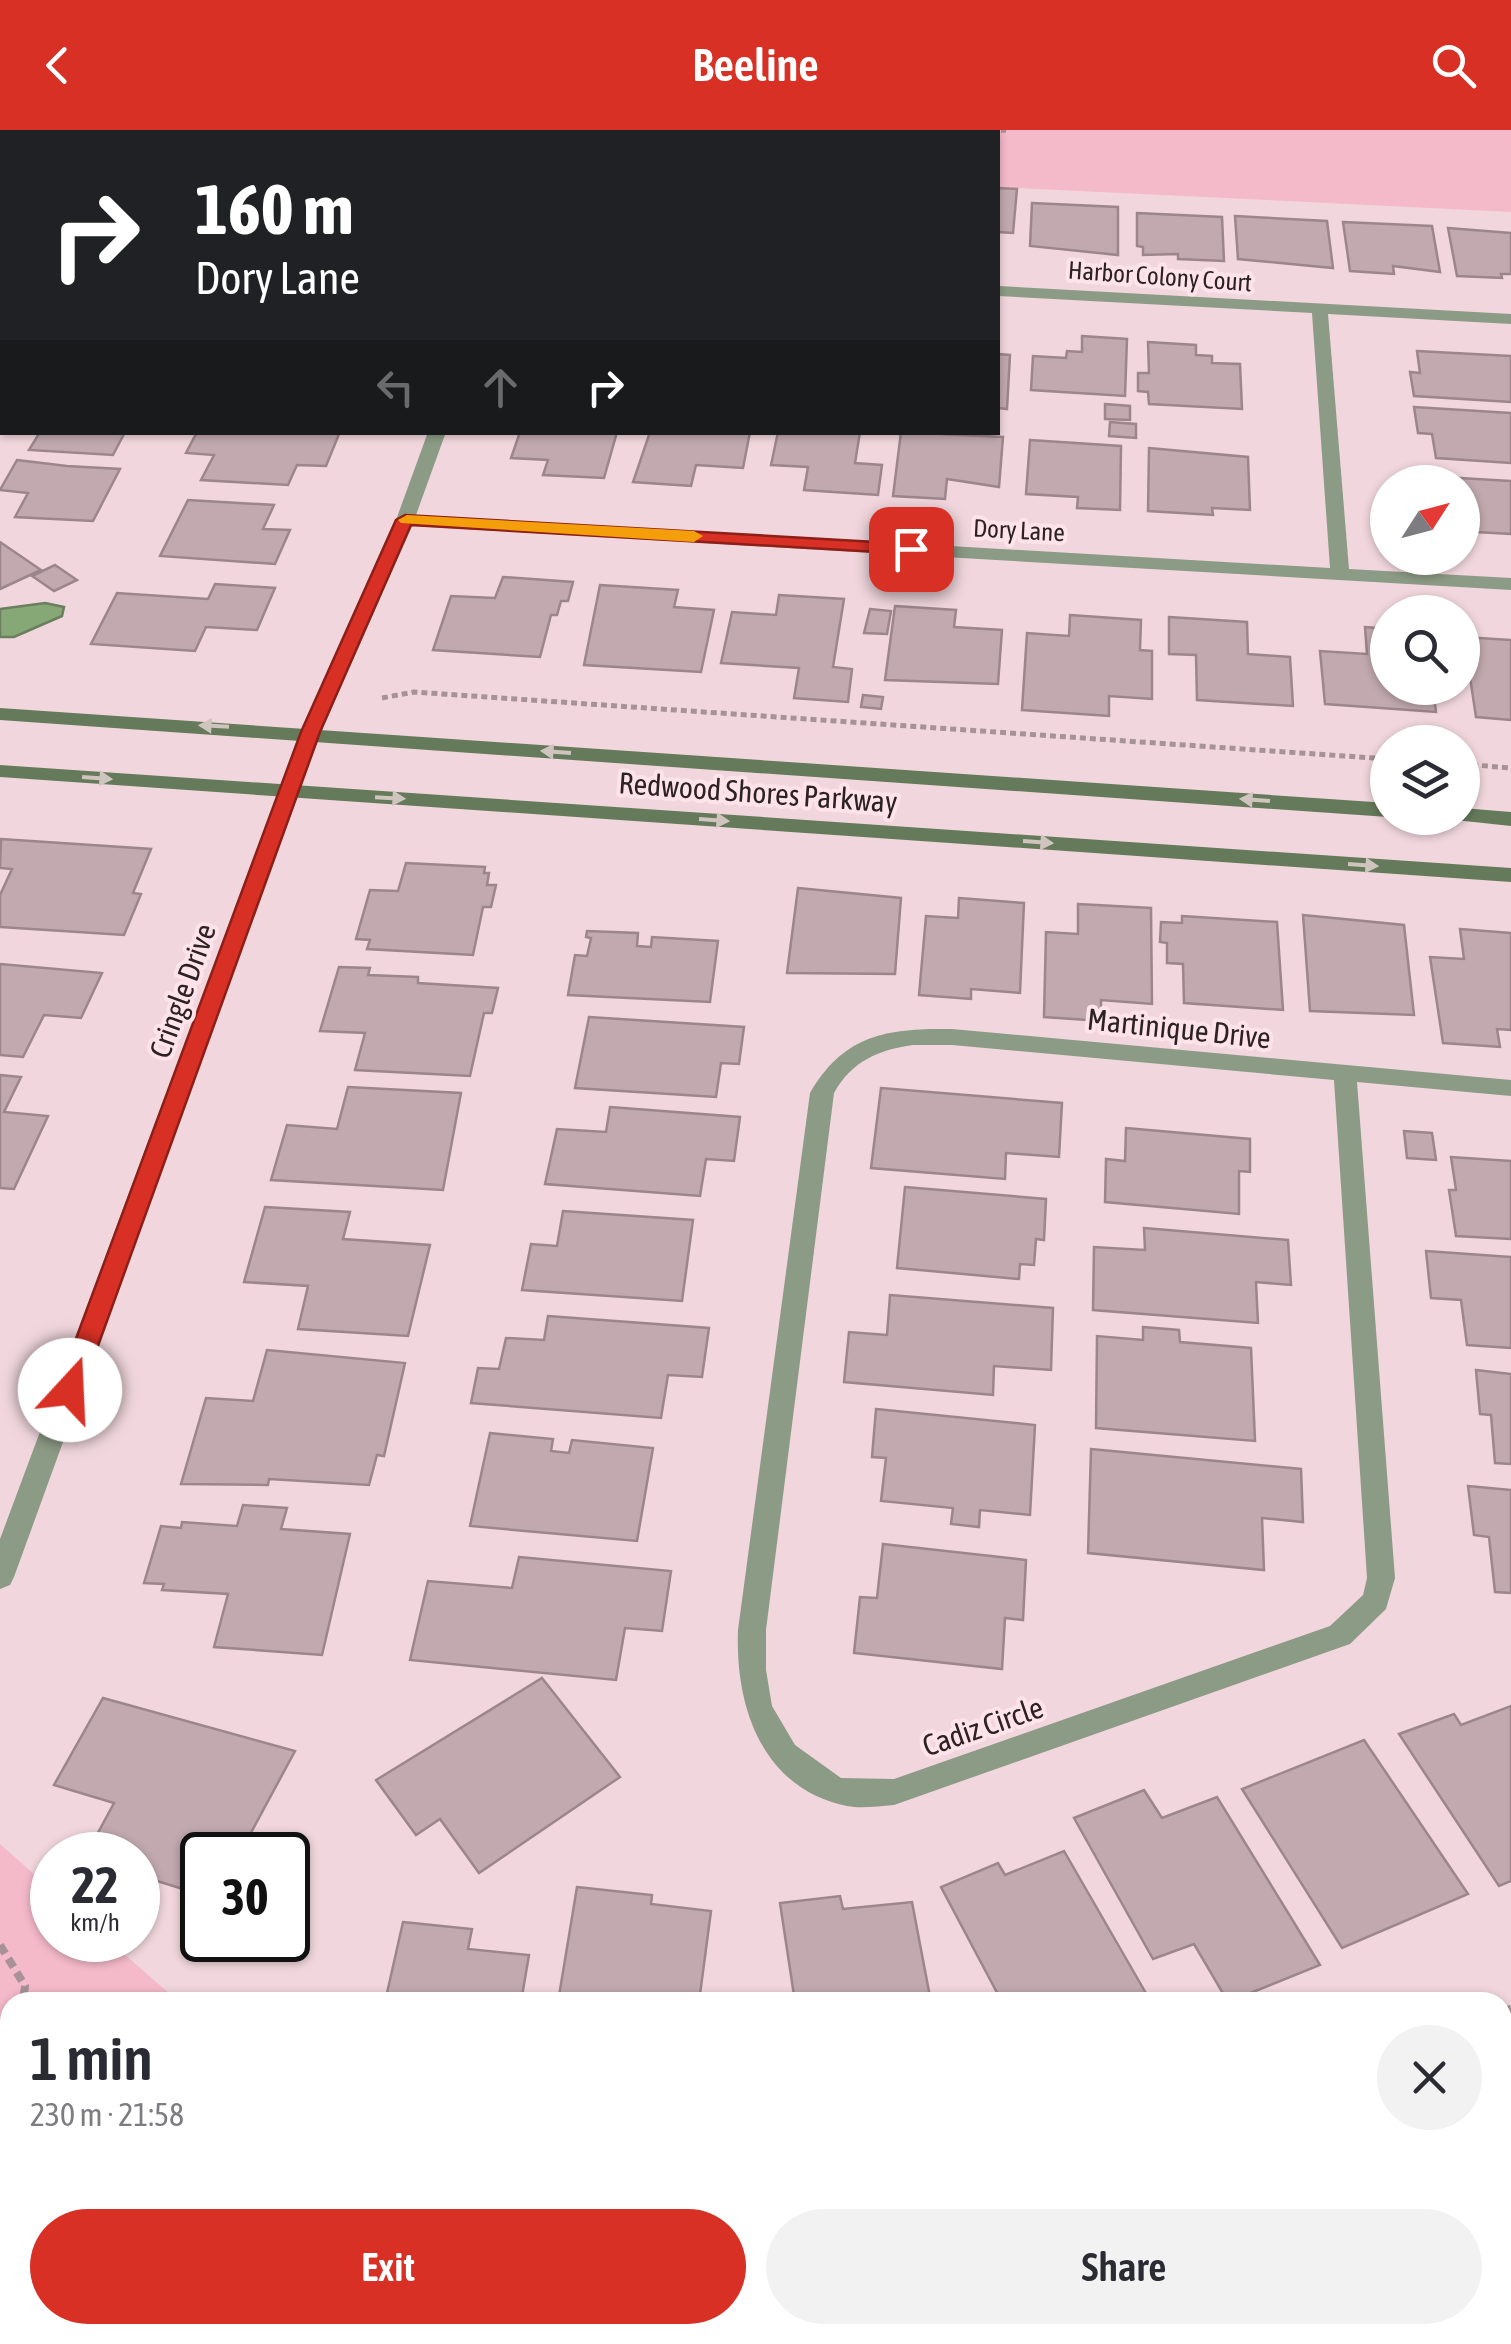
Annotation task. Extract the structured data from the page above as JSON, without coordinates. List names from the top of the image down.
{
  "streets": {
    "main road": ["Redwood Shores Parkway"],
    "street": [
      "Harbor Colony Court",
      "Dory Lane",
      "Cringle Drive",
      "Martinique Drive",
      "Cadiz Circle"
    ]
  },
  "crossings": [
    ["Dory Lane", "Cringle Drive"],
    ["Redwood Shores Parkway", "Cringle Drive"],
    ["Martinique Drive", "Cadiz Circle"]
  ],
  "north": "top right",
  "page": {
    "header": "Beeline",
    "turn": ["160 m", "Dory Lane"],
    "speed": "22 km/h",
    "limit": "30",
    "heading": ["1 min", "230 m · 21:58"],
    "buttons": ["Exit", "Share"]
  }
}
